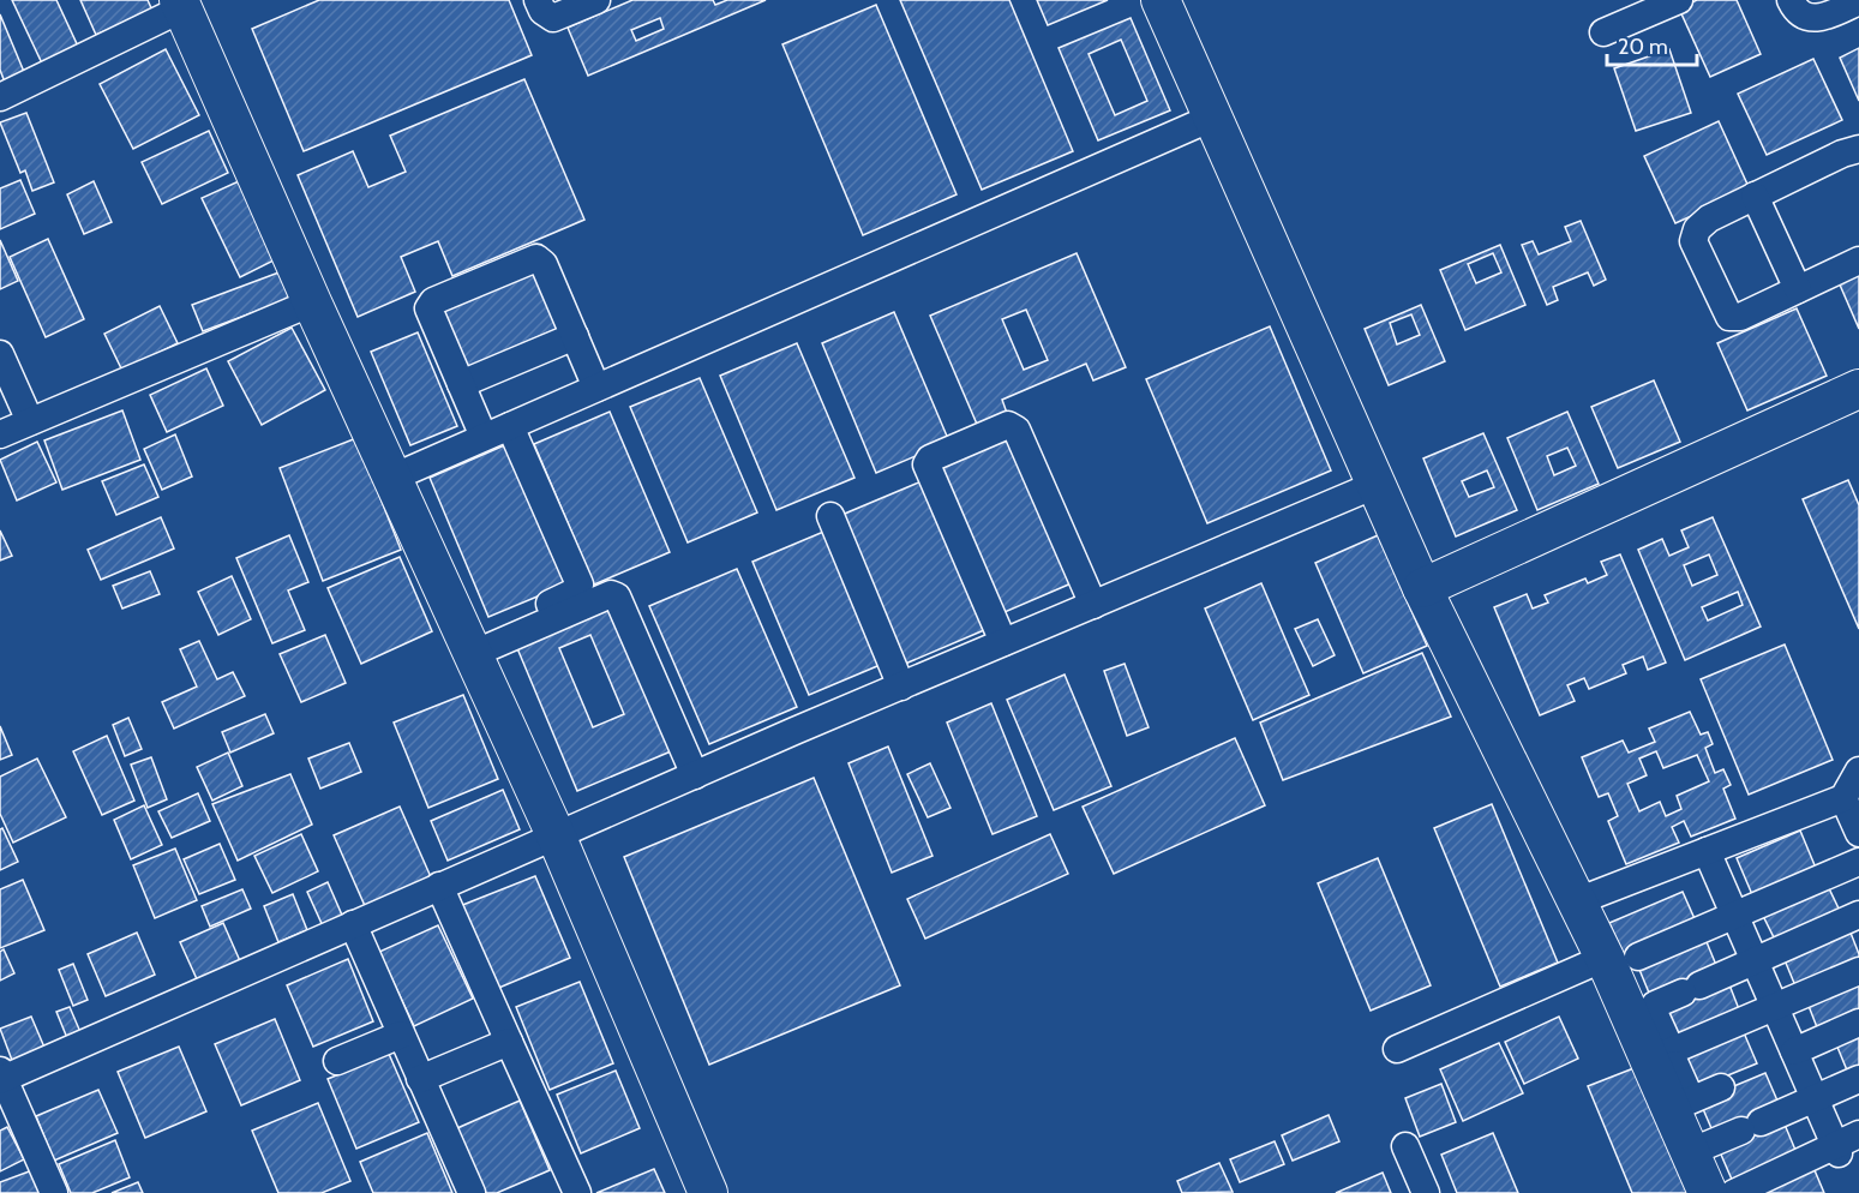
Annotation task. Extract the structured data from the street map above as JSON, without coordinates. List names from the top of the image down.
{
  "scale_bar": "20 m"
}
